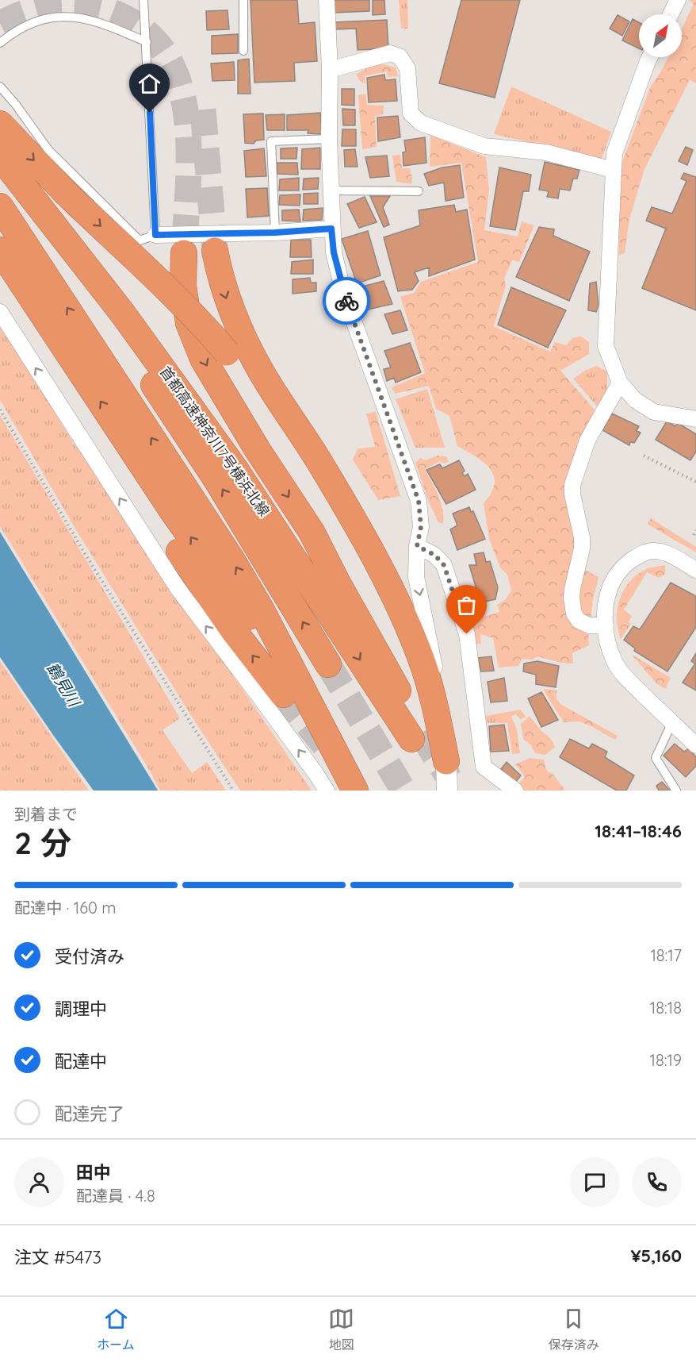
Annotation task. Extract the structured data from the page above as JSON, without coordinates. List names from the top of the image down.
{
  "streets": {
    "highway": ["首都高速神奈川7号横浜北線"]
  },
  "water": ["鶴見川"],
  "north": "top right",
  "page": {
    "heading": ["2 分", "到着まで", "18:41–18:46"],
    "panel": [
      "田中",
      "配達員 · 4.8",
      "注文 #5473",
      "¥5,160"
    ],
    "bar": "配達中 · 160 m",
    "list": [
      ["受付済み", "18:17"],
      ["調理中", "18:18"],
      ["配達中", "18:19"],
      "配達完了"
    ],
    "tabs": ["ホーム", "地図", "保存済み"]
  }
}
